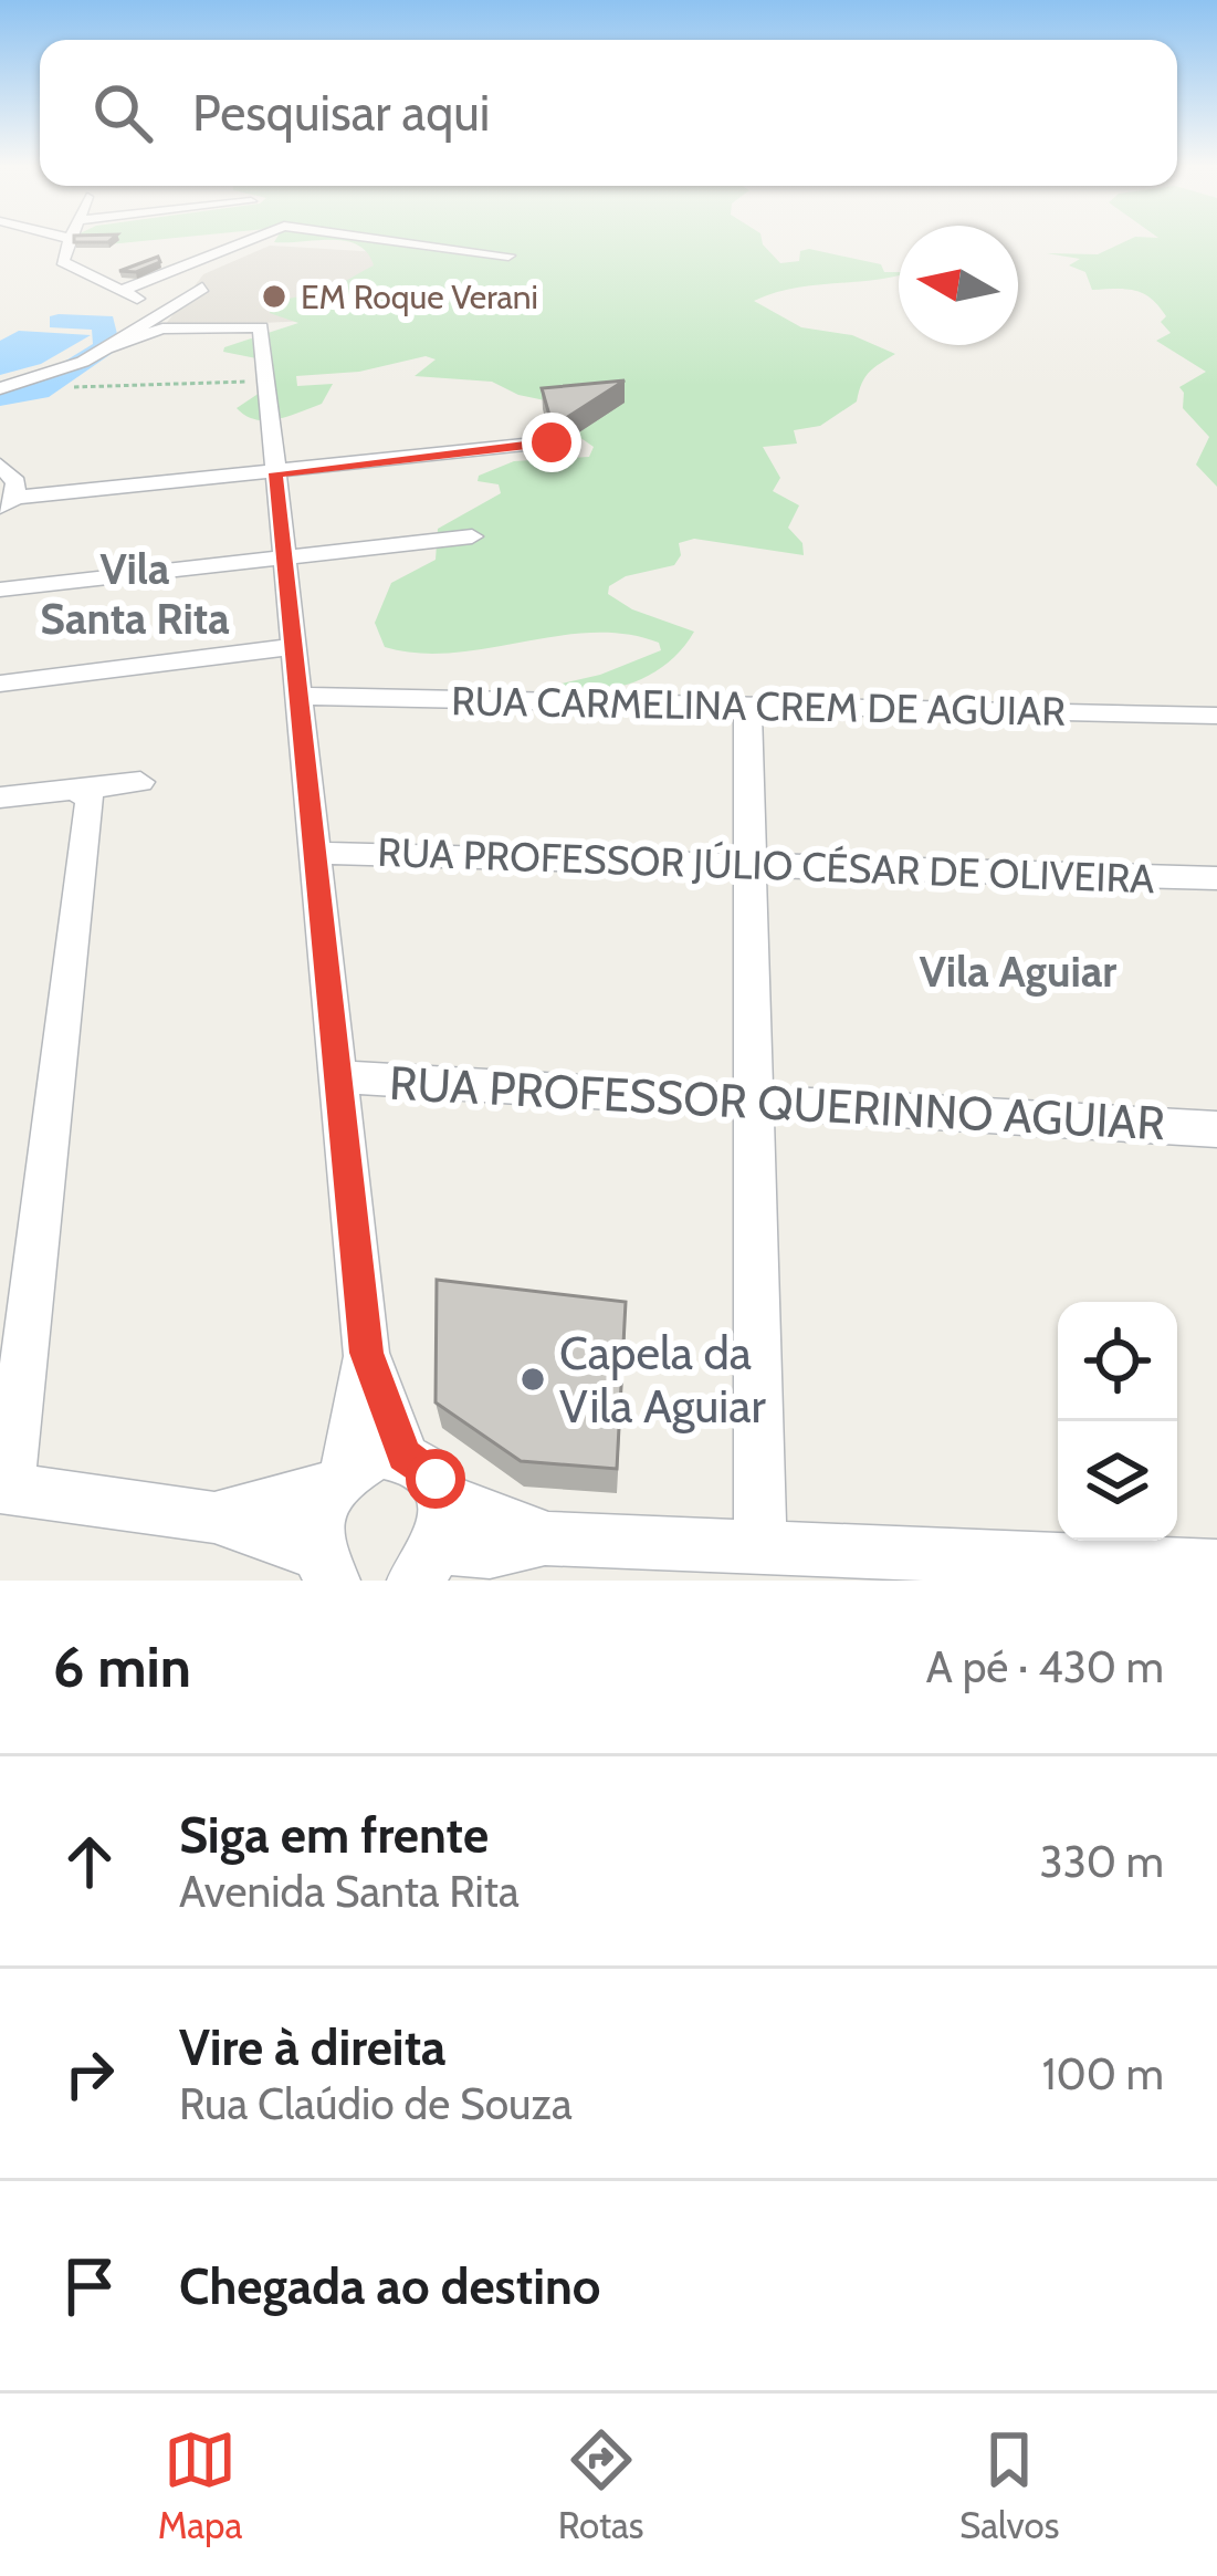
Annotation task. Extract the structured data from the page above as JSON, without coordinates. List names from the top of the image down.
{
  "streets": {
    "street": ["RUA CARMELINA CREM DE AGUIAR", "RUA PROFESSOR JÚLIO CÉSAR DE OLIVEIRA", "RUA PROFESSOR QUERINNO AGUIAR"]
  },
  "districts": ["Vila Santa Rita", "Vila Aguiar"],
  "places": ["EM Roque Verani", "Capela da Vila Aguiar"],
  "north": "left",
  "page": {
    "search": "Pesquisar aqui",
    "heading": ["6 min", "A pé · 430 m"],
    "list": [
      ["Siga em frente", "Avenida Santa Rita", "330 m"],
      ["Vire à direita", "Rua Claúdio de Souza", "100 m"],
      "Chegada ao destino"
    ],
    "nav": ["Mapa", "Rotas", "Salvos"]
  }
}
